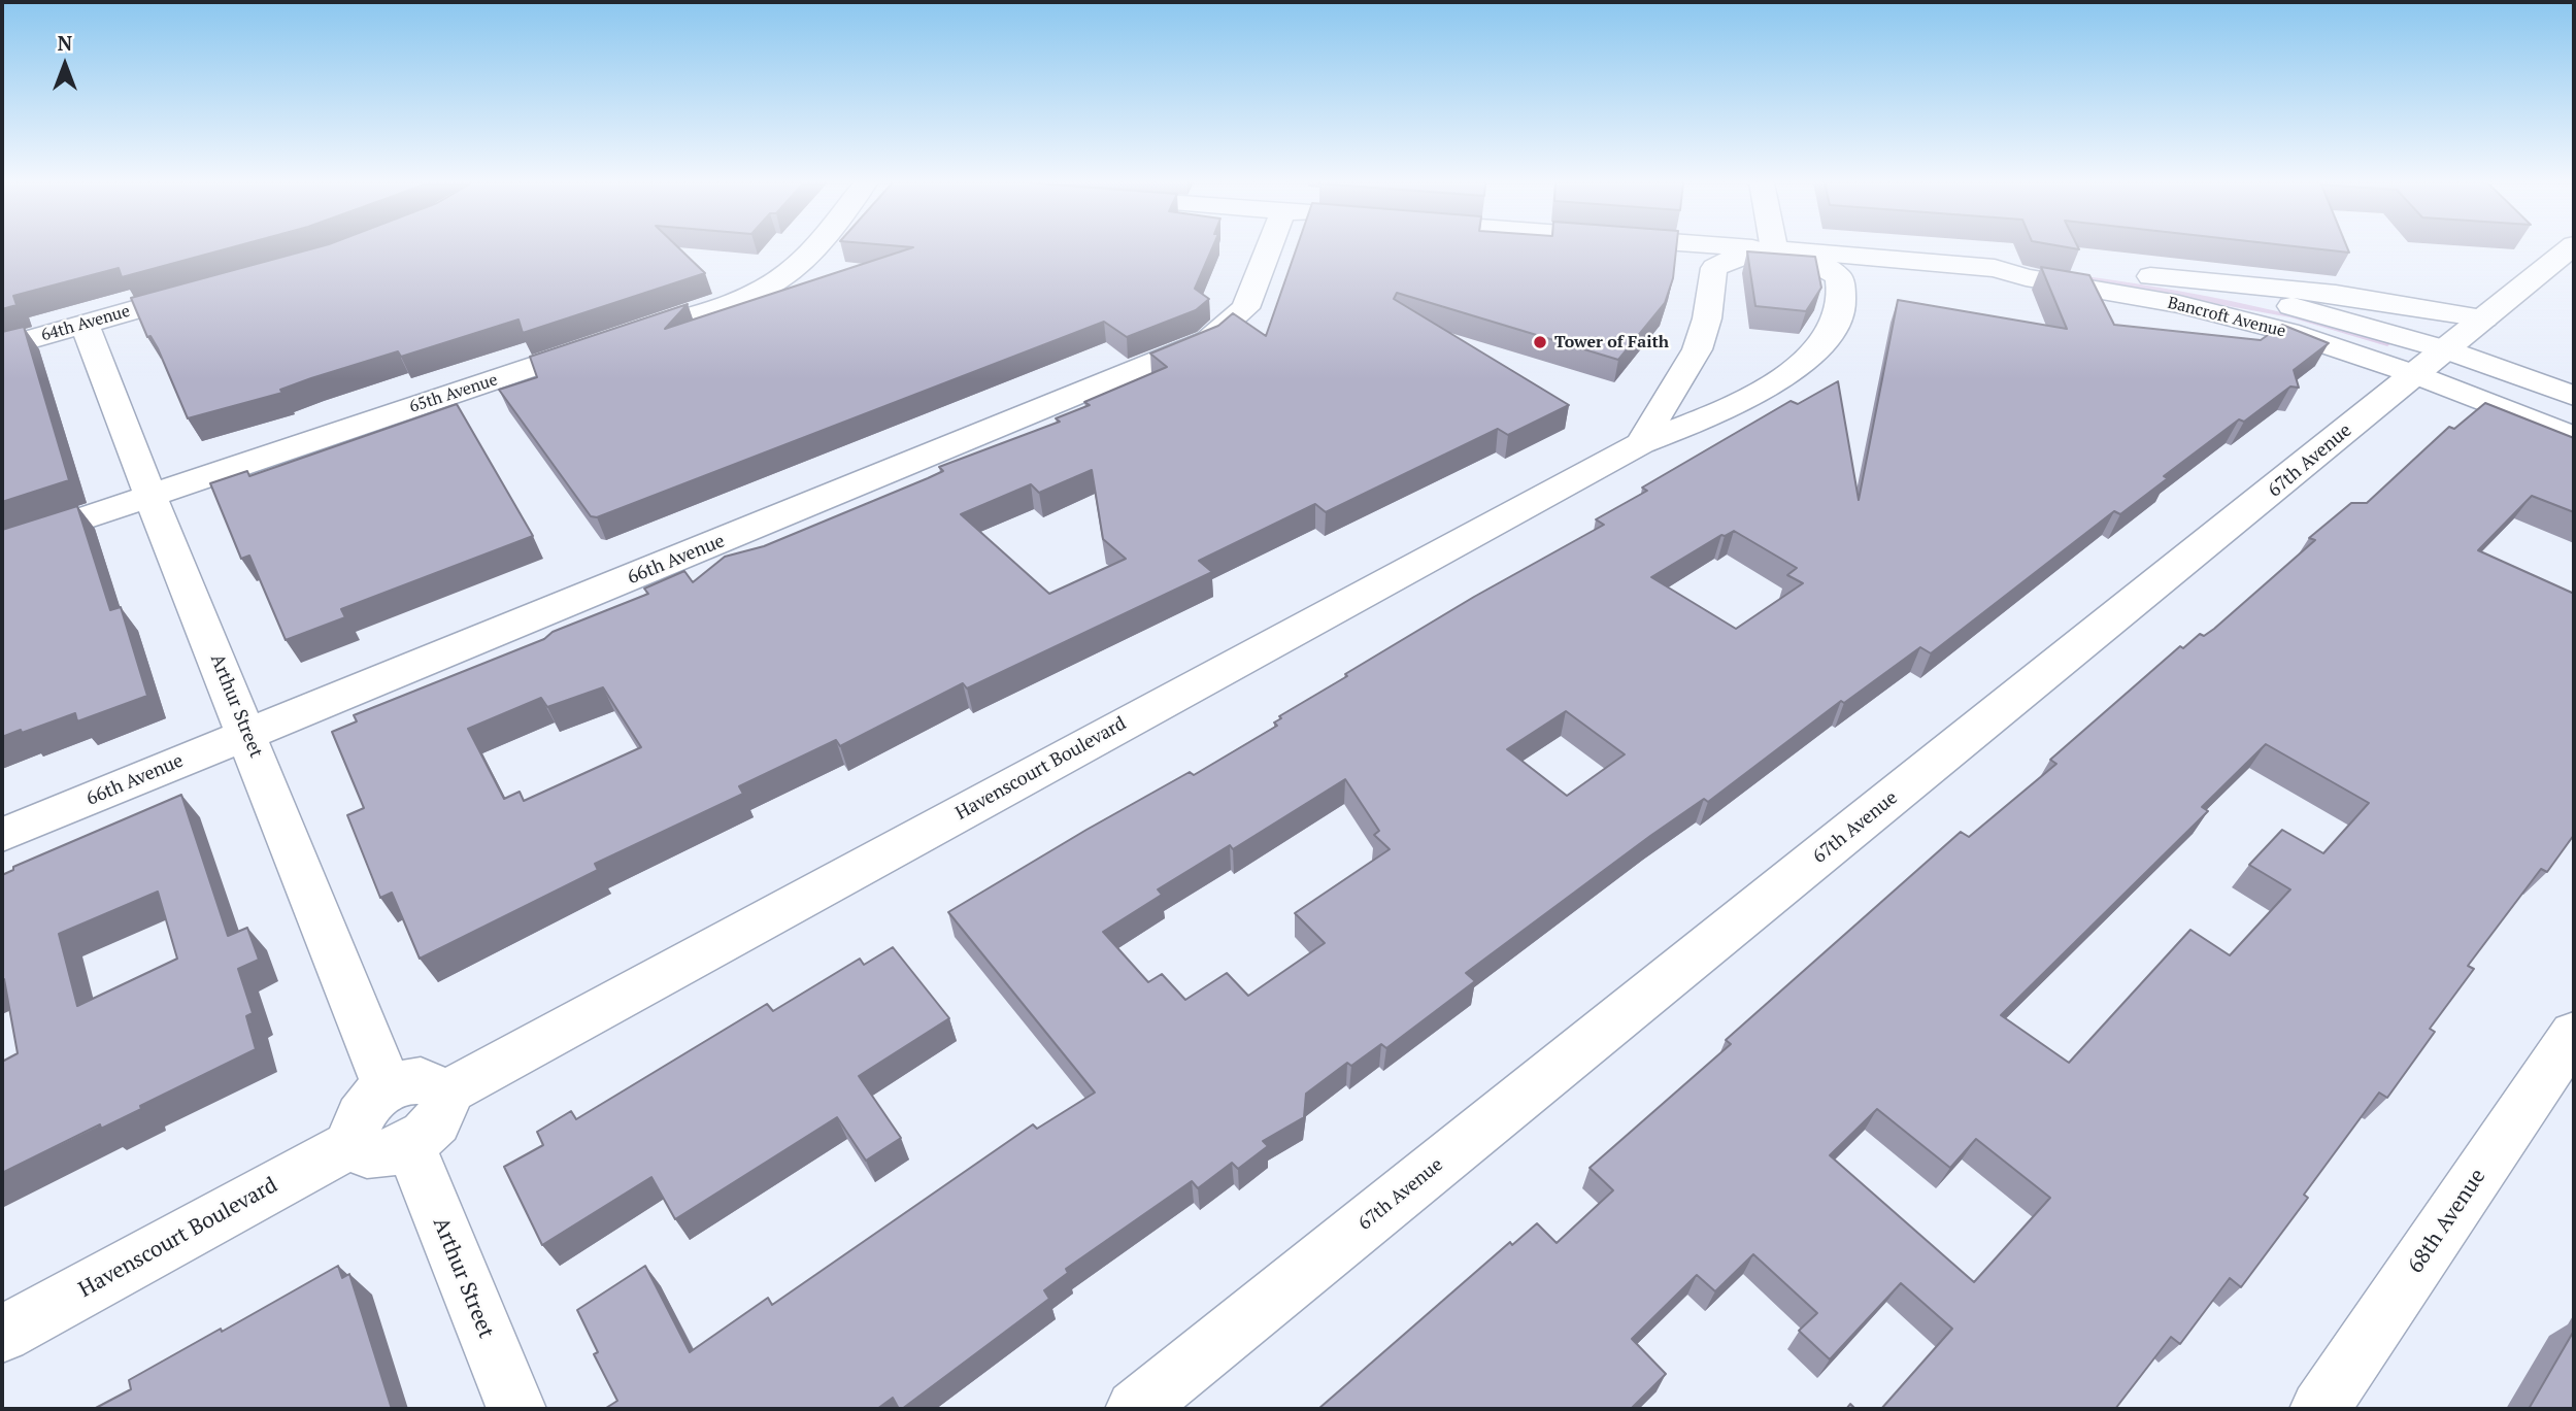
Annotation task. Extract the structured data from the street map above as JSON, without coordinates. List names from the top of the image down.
{
  "streets": {
    "street": [
      "Bancroft Avenue",
      "64th Avenue",
      "65th Avenue",
      "67th Avenue",
      "66th Avenue",
      "Arthur Street",
      "Havenscourt Boulevard",
      "68th Avenue"
    ]
  },
  "crossings": [
    ["Bancroft Avenue", "67th Avenue"],
    ["Bancroft Avenue", "Havenscourt Boulevard"],
    ["64th Avenue", "Arthur Street"],
    ["65th Avenue", "Arthur Street"],
    ["66th Avenue", "Arthur Street"],
    ["Arthur Street", "Havenscourt Boulevard"]
  ],
  "places": ["Tower of Faith"],
  "north": "top"
}
